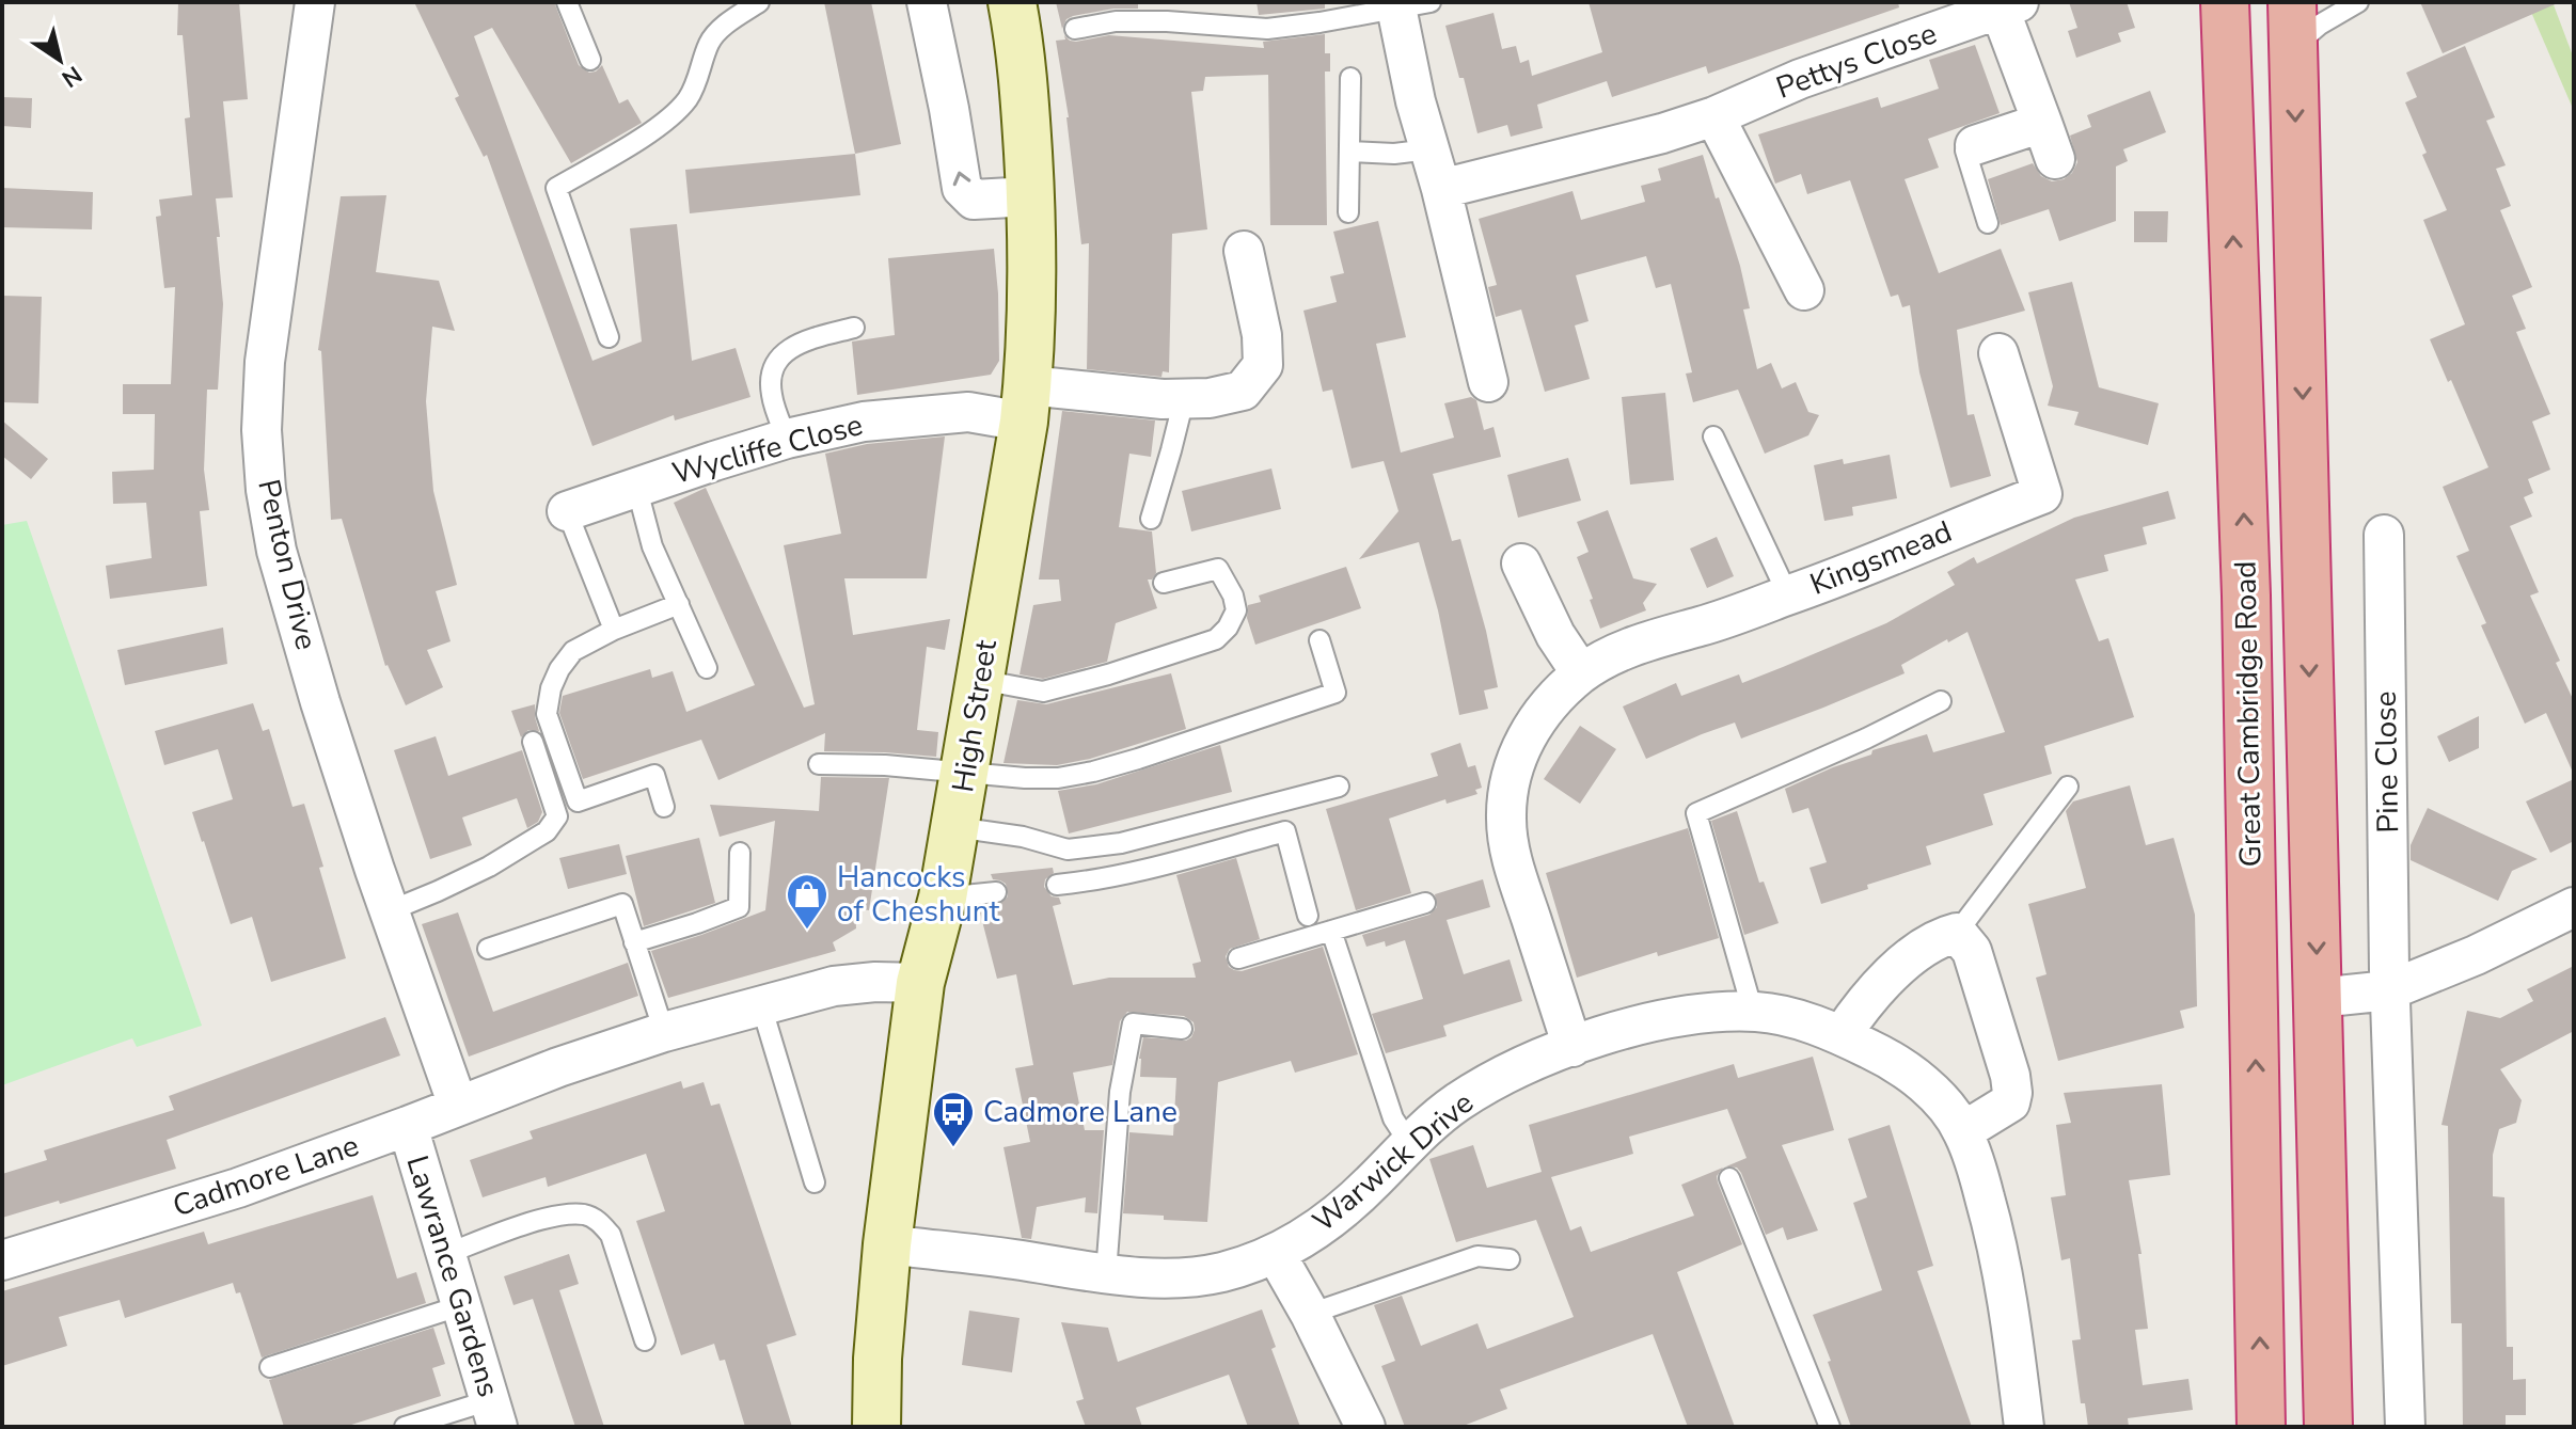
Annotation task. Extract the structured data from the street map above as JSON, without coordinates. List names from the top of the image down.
{
  "streets": {
    "highway": ["Great Cambridge Road"],
    "main road": ["High Street"],
    "street": [
      "Pettys Close",
      "Wycliffe Close",
      "Kingsmead",
      "Penton Drive",
      "Pine Close",
      "Warwick Drive",
      "Cadmore Lane",
      "Lawrance Gardens"
    ]
  },
  "crossings": [
    ["Wycliffe Close", "High Street"],
    ["Kingsmead", "Warwick Drive"],
    ["Penton Drive", "Cadmore Lane"],
    ["High Street", "Warwick Drive"],
    ["High Street", "Cadmore Lane"],
    ["Cadmore Lane", "Lawrance Gardens"]
  ],
  "places": {
    "shop": ["Hancocks of Cheshunt"],
    "bus stop": ["Cadmore Lane"]
  },
  "north": "bottom right"
}
